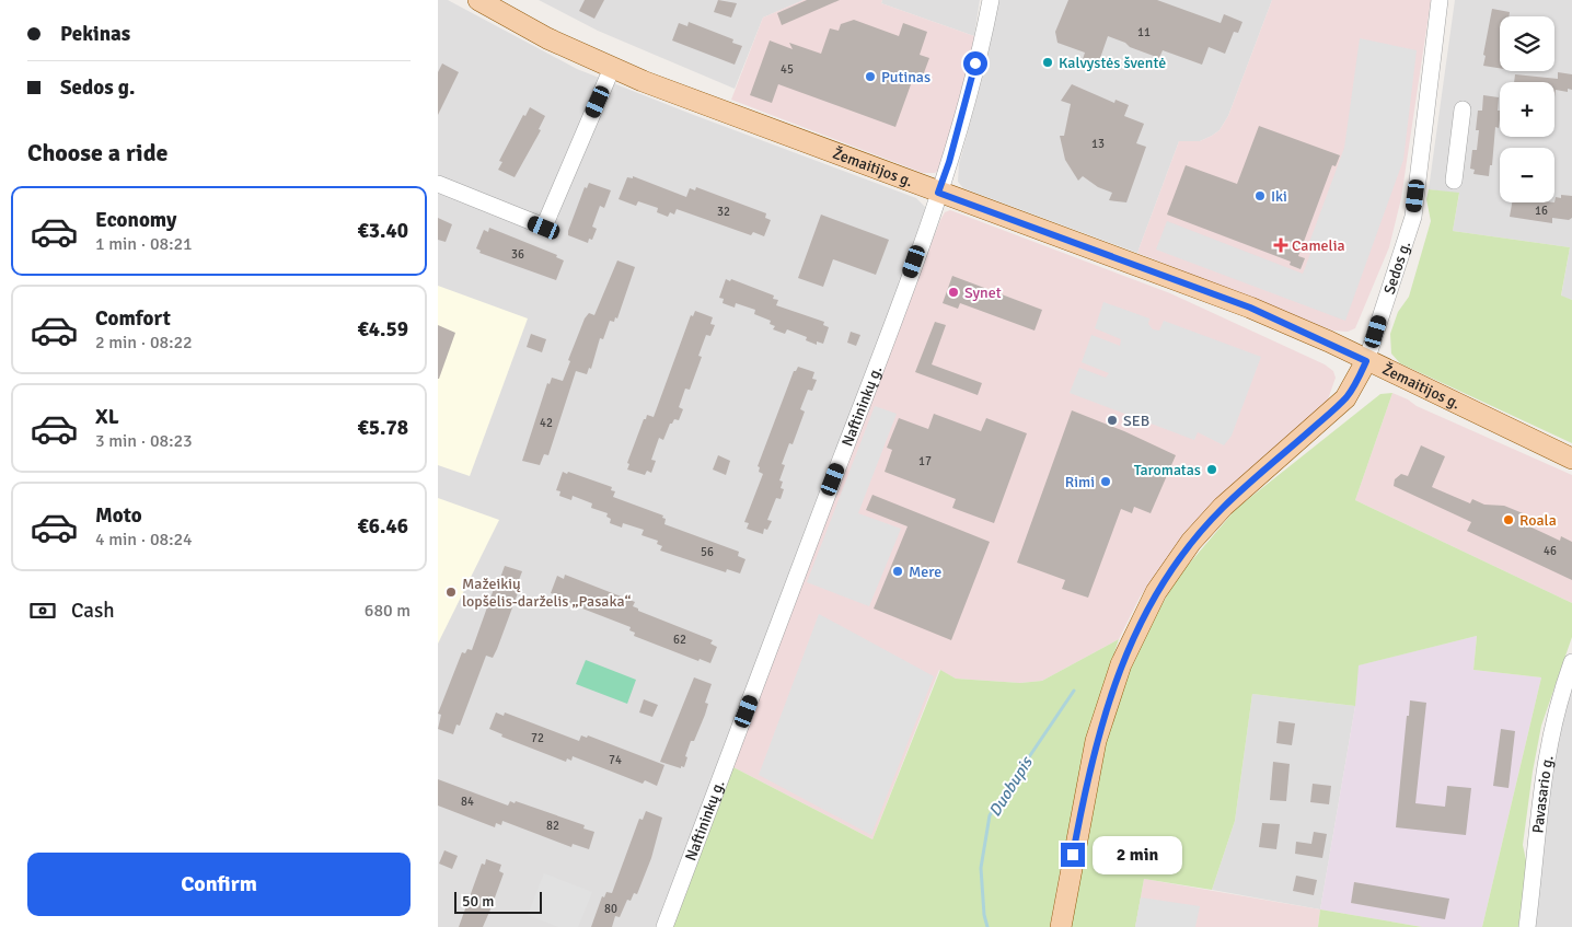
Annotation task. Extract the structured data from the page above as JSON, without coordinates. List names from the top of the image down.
{
  "streets": {
    "main road": ["Žemaitijos g.", "Sedos g."],
    "street": ["Naftininkų g.", "Pavasario g."]
  },
  "crossings": [
    ["Žemaitijos g.", "Sedos g."],
    ["Žemaitijos g.", "Naftininkų g."]
  ],
  "water": ["Duobupis"],
  "places": {
    "other": [
      "Kalvystės šventė",
      "Putinas",
      "Iki",
      "Synet",
      "SEB",
      "Taromatas",
      "Rimi",
      "Roala",
      "Mere",
      "Mažeikių lopšelis-darželis „Pasaka“"
    ],
    "health": ["Camelia"]
  },
  "house_numbers": [
    "11",
    "45",
    "13",
    "16",
    "32",
    "36",
    "42",
    "17",
    "46",
    "56",
    "62",
    "72",
    "74",
    "84",
    "82",
    "80"
  ],
  "scale_bar": "50 m",
  "page": {
    "banner": ["Pekinas", "Sedos g."],
    "map_buttons": ["+", "−"],
    "heading": "Choose a ride",
    "list": [
      {
        "name": "Economy",
        "note": "1 min · 08:21",
        "value": "€3.40"
      },
      {
        "name": "Comfort",
        "note": "2 min · 08:22",
        "value": "€4.59"
      },
      {
        "name": "XL",
        "note": "3 min · 08:23",
        "value": "€5.78"
      },
      {
        "name": "Moto",
        "note": "4 min · 08:24",
        "value": "€6.46"
      }
    ],
    "pay": ["Cash", "680 m"],
    "bubble": "2 min",
    "buttons": "Confirm",
    "scale": "50 m"
  }
}
